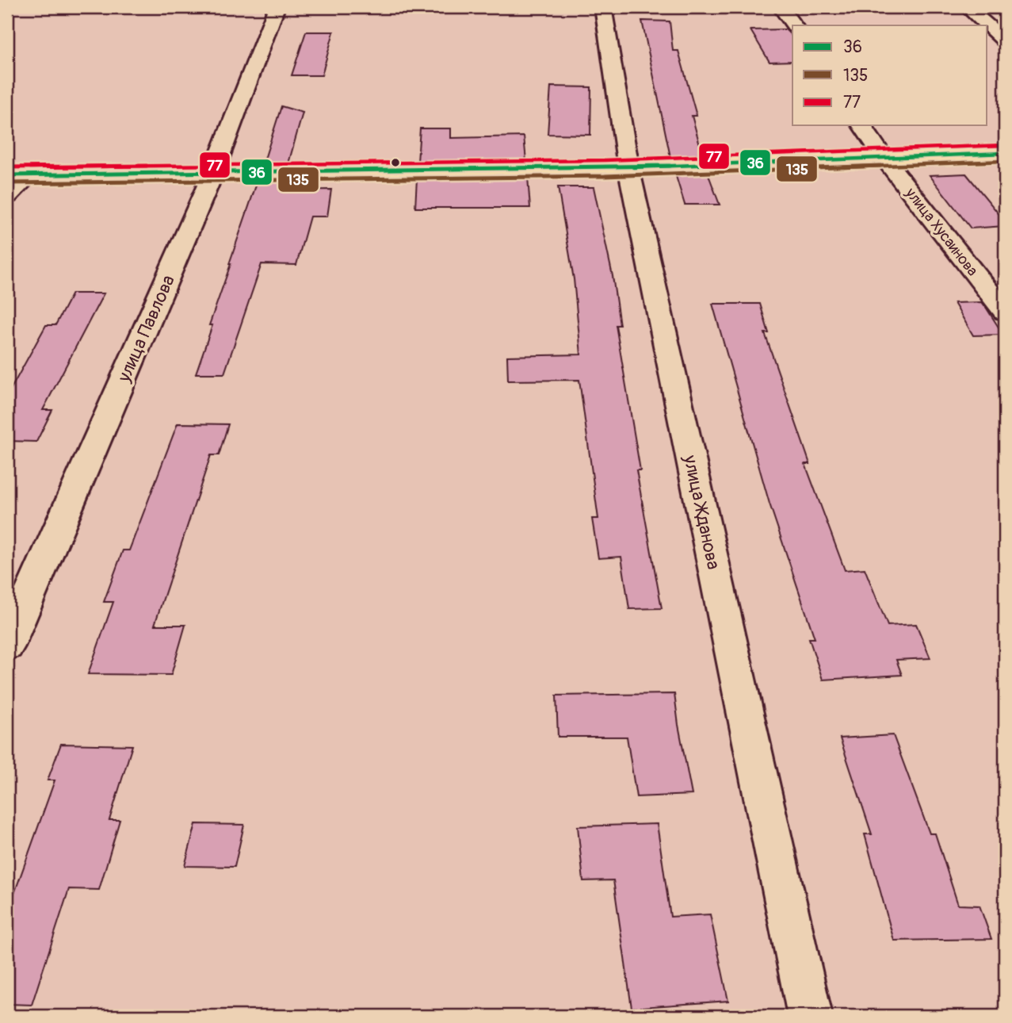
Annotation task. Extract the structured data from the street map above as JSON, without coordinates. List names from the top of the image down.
{
  "streets": {
    "street": ["улица Хусаинова", "улица Павлова", "улица Жданова"]
  },
  "lines": ["transit line 77", "transit line 36", "transit line 135"],
  "legend": ["36", "135", "77"]
}
